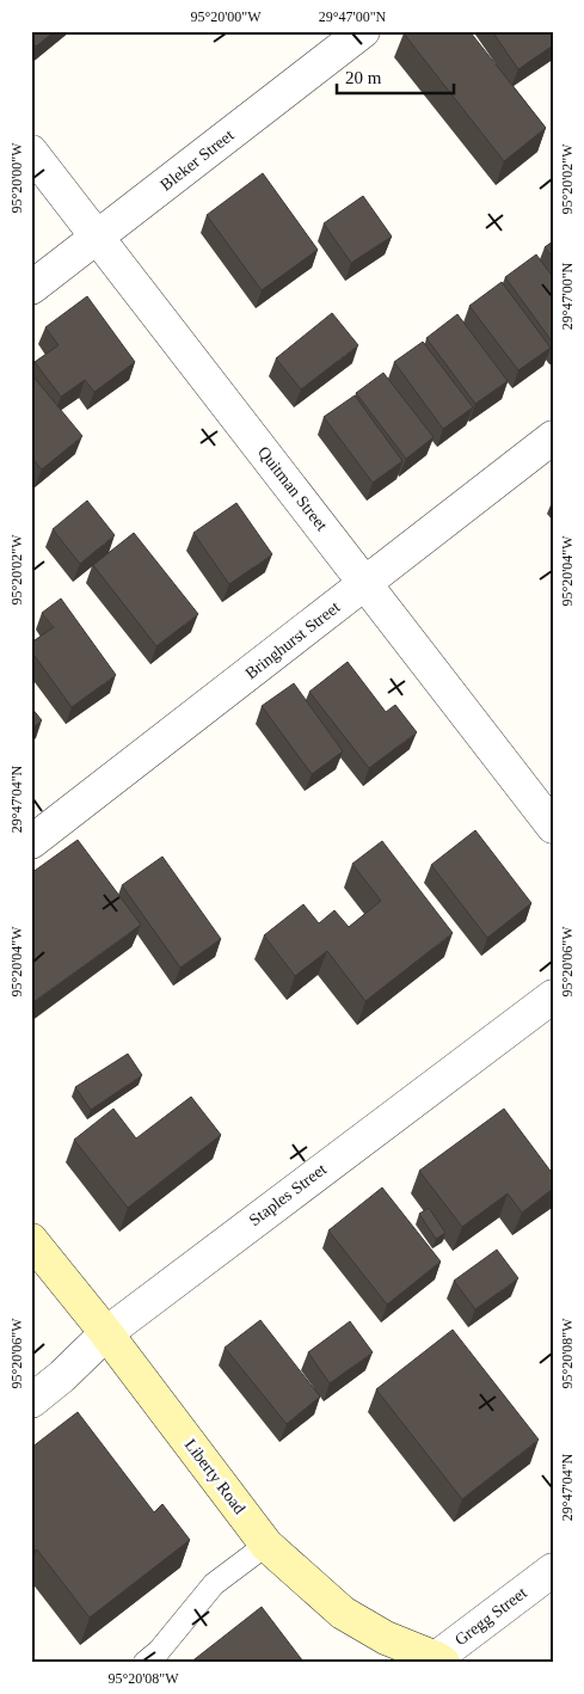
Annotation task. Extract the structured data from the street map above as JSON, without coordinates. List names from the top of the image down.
{
  "streets": {
    "main road": ["Liberty Road"],
    "street": [
      "Bleker Street",
      "Quitman Street",
      "Bringhurst Street",
      "Staples Street",
      "Gregg Street"
    ]
  },
  "crossings": [
    ["Bleker Street", "Quitman Street"],
    ["Quitman Street", "Bringhurst Street"],
    ["Staples Street", "Liberty Road"],
    ["Liberty Road", "Gregg Street"]
  ],
  "scale_bar": "20 m",
  "coordinates": [
    "95°20'00\"W",
    "29°47'00\"N",
    "95°20'02\"W",
    "95°20'04\"W",
    "29°47'04\"N",
    "95°20'06\"W",
    "95°20'08\"W"
  ]
}
